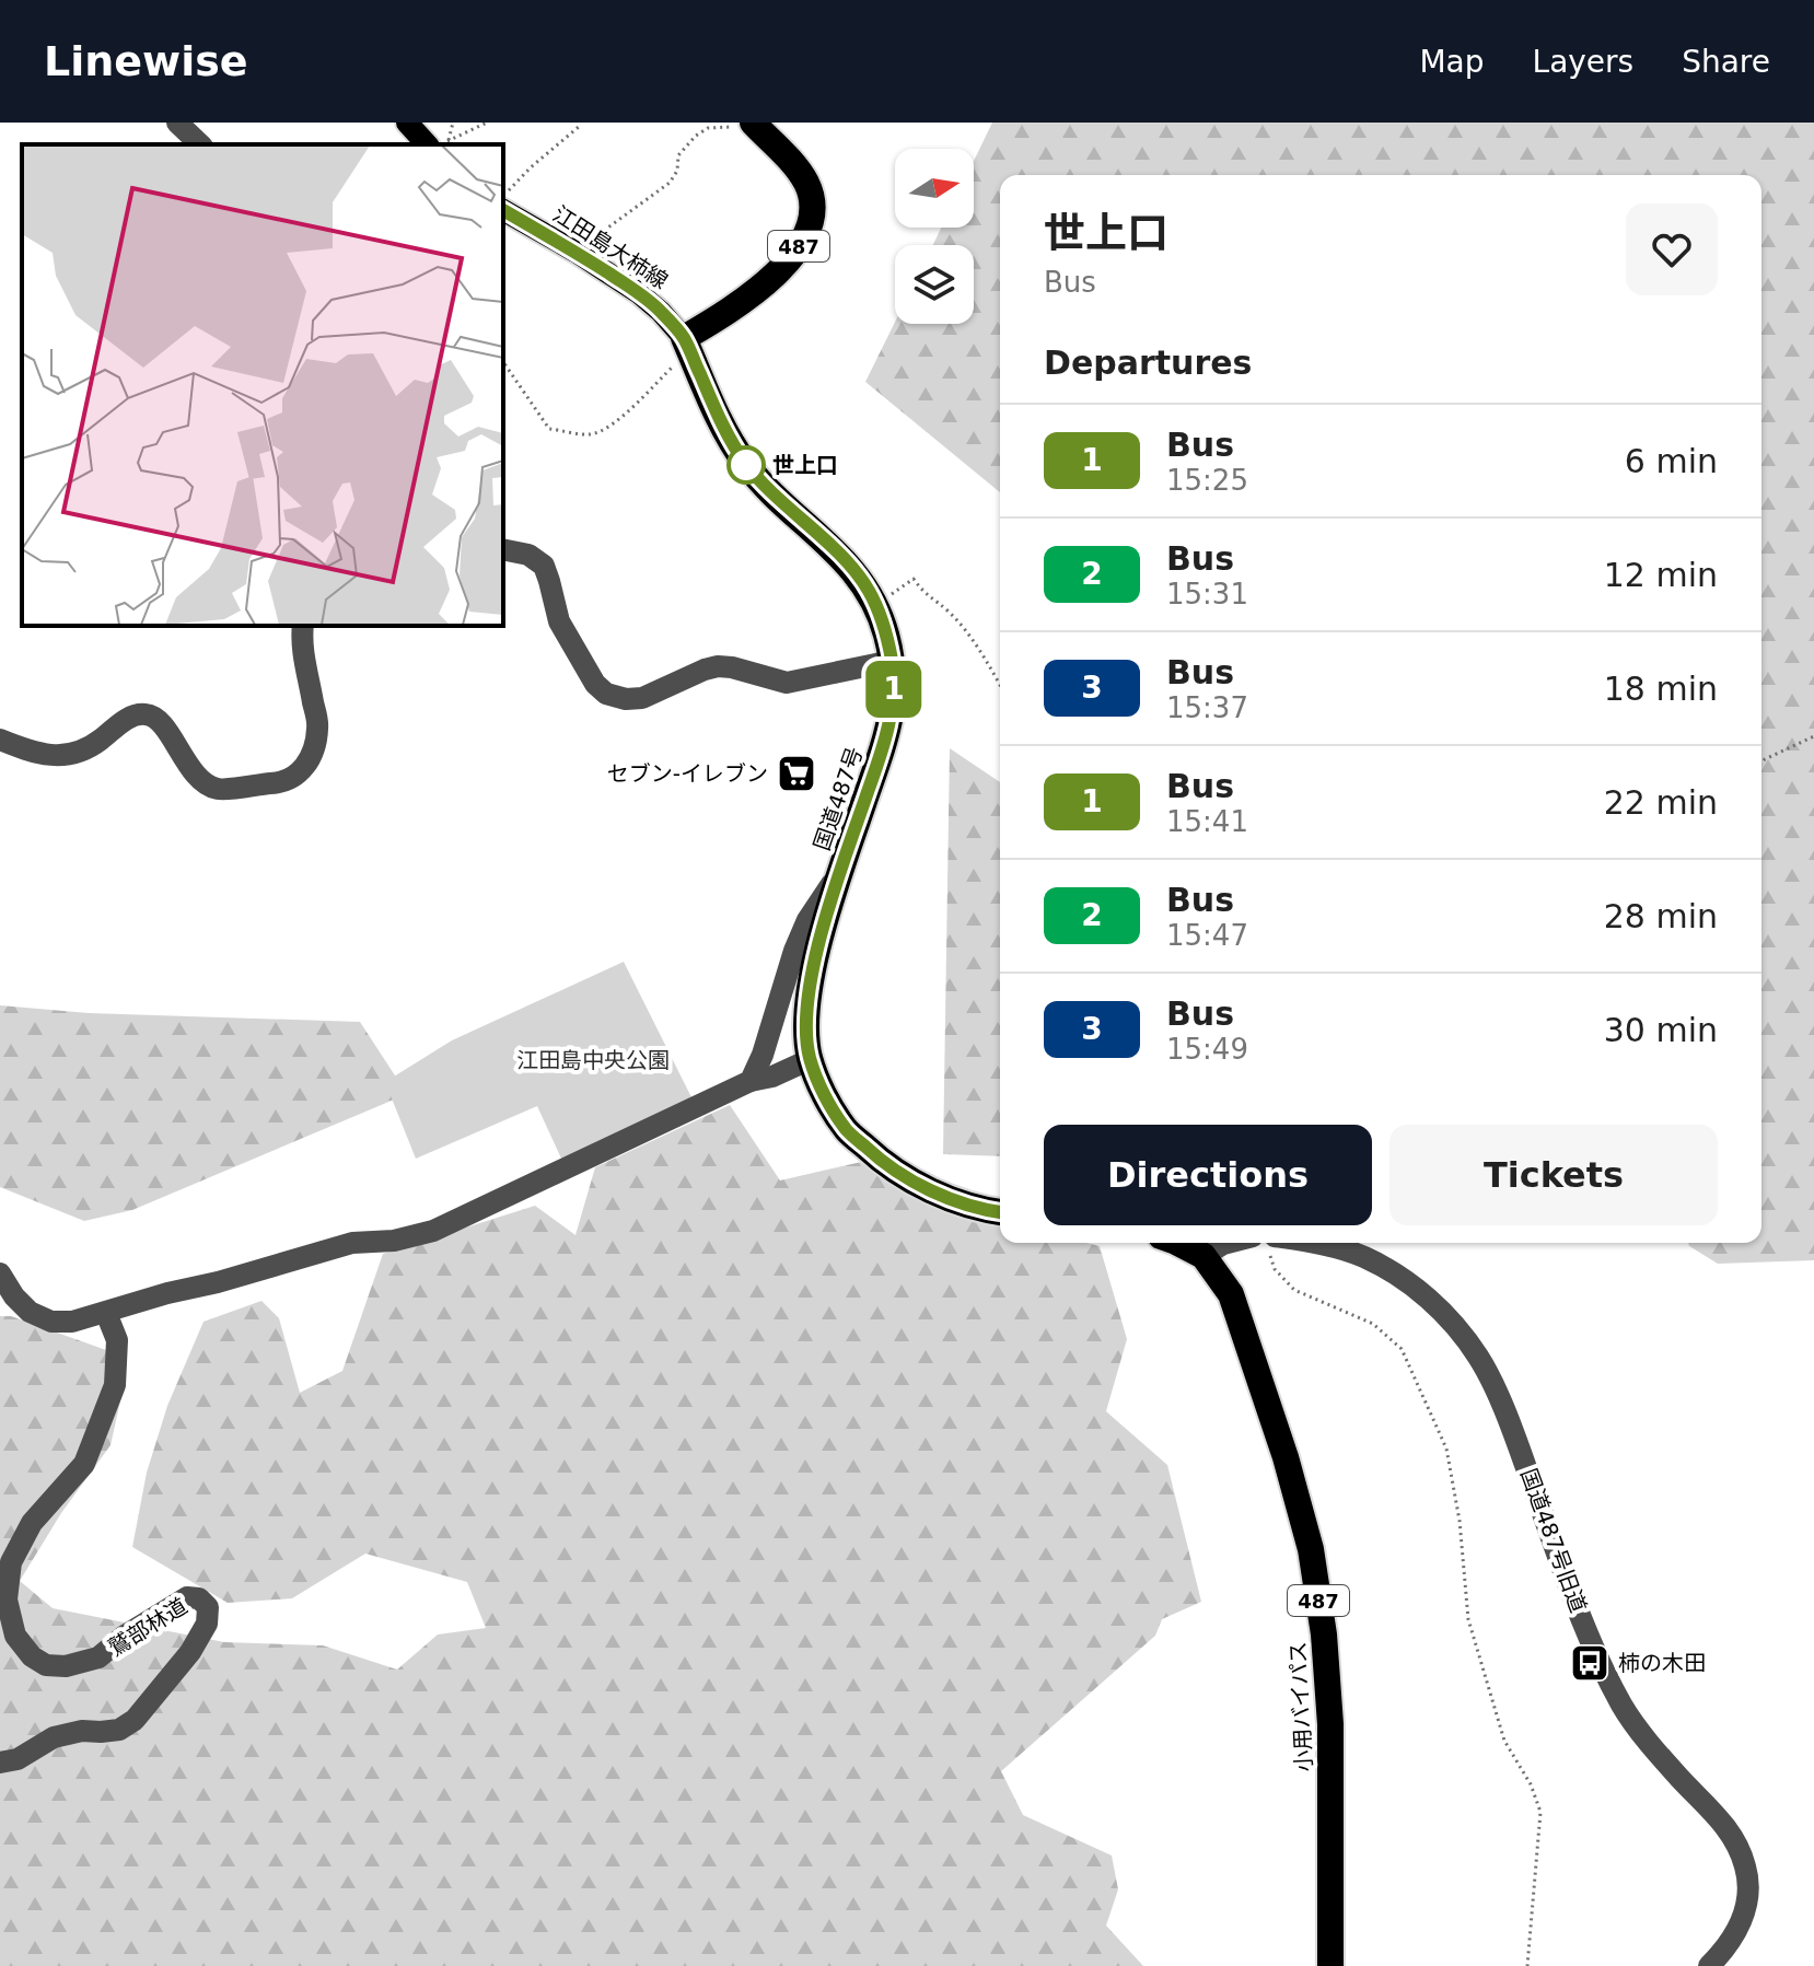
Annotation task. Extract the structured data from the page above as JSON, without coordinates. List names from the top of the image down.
{
  "streets": {
    "highway": ["487", "国道487号", "小用バイパス"],
    "main road": ["江田島大柿線"],
    "street": ["国道487号旧道", "鷲部林道"]
  },
  "crossings": [
    ["487", "江田島大柿線"],
    ["487", "国道487号"],
    ["487", "小用バイパス"],
    ["江田島大柿線", "国道487号"]
  ],
  "parks": ["江田島中央公園"],
  "places": {
    "other": ["世上口"],
    "supermarket": ["セブン-イレブン"],
    "bus stop": ["柿の木田"]
  },
  "lines": ["bus line 1"],
  "north": "right",
  "page": {
    "header": "Linewise",
    "nav": ["Map", "Layers", "Share"],
    "on_map": "1",
    "heading": [
      ["世上口", "Bus"],
      "Departures"
    ],
    "list": [
      {
        "mark": "1",
        "name": "Bus",
        "note": "15:25",
        "value": "6 min"
      },
      {
        "mark": "2",
        "name": "Bus",
        "note": "15:31",
        "value": "12 min"
      },
      {
        "mark": "3",
        "name": "Bus",
        "note": "15:37",
        "value": "18 min"
      },
      {
        "mark": "1",
        "name": "Bus",
        "note": "15:41",
        "value": "22 min"
      },
      {
        "mark": "2",
        "name": "Bus",
        "note": "15:47",
        "value": "28 min"
      },
      {
        "mark": "3",
        "name": "Bus",
        "note": "15:49",
        "value": "30 min"
      }
    ],
    "buttons": ["Directions", "Tickets"]
  }
}
